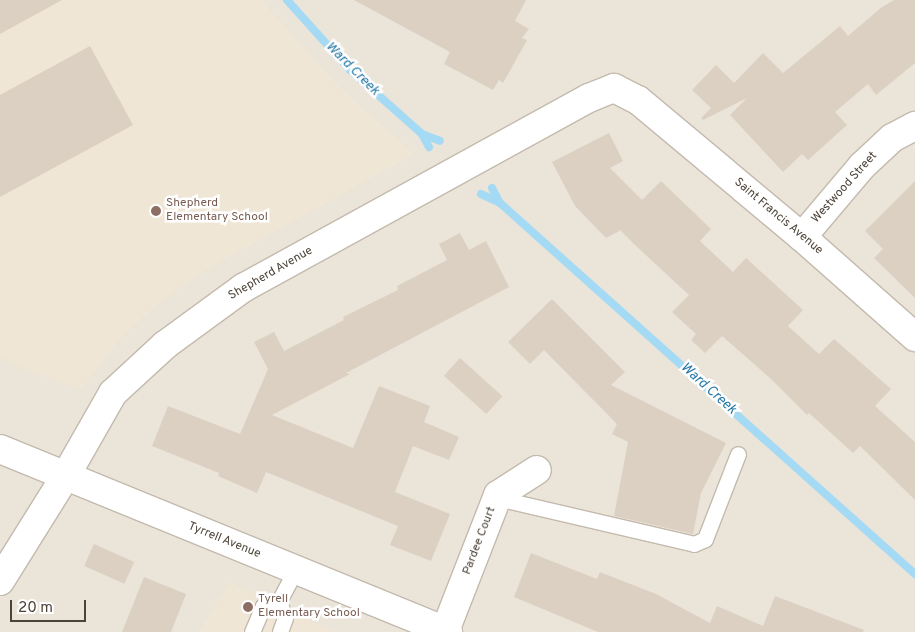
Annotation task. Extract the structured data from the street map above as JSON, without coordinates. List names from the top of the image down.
{
  "streets": {
    "street": [
      "Westwood Street",
      "Saint Francis Avenue",
      "Shepherd Avenue",
      "Tyrrell Avenue",
      "Pardee Court"
    ]
  },
  "crossings": [
    ["Westwood Street", "Saint Francis Avenue"],
    ["Saint Francis Avenue", "Shepherd Avenue"],
    ["Shepherd Avenue", "Tyrrell Avenue"],
    ["Tyrrell Avenue", "Pardee Court"]
  ],
  "water": ["Ward Creek"],
  "places": ["Shepherd Elementary School", "Tyrell Elementary School"],
  "scale_bar": "20 m"
}
